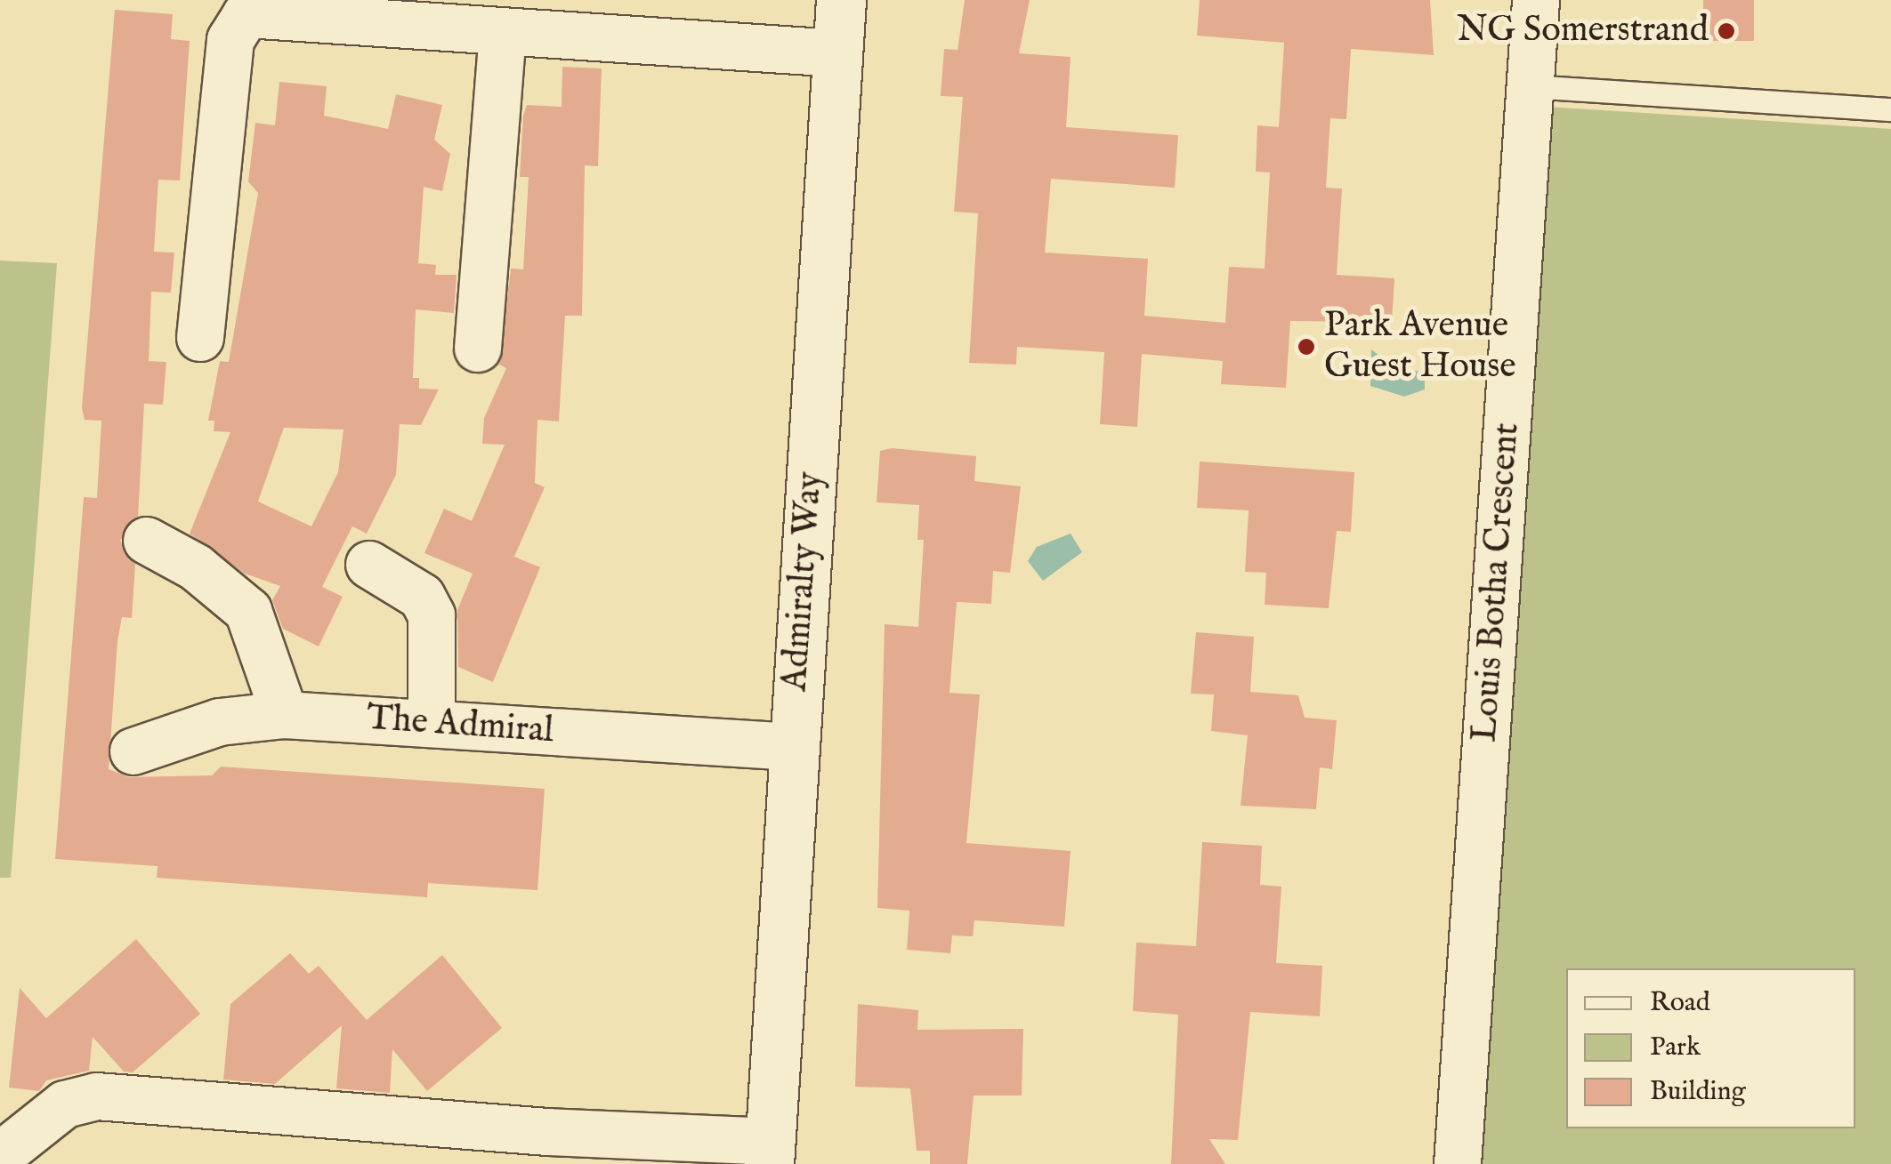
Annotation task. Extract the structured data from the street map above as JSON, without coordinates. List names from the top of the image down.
{
  "streets": {
    "main road": ["Admiralty Way"],
    "street": ["Louis Botha Crescent", "The Admiral"]
  },
  "crossings": [
    ["Admiralty Way", "The Admiral"]
  ],
  "places": ["NG Somerstrand", "Park Avenue Guest House"],
  "legend": ["Road", "Park", "Building"]
}
